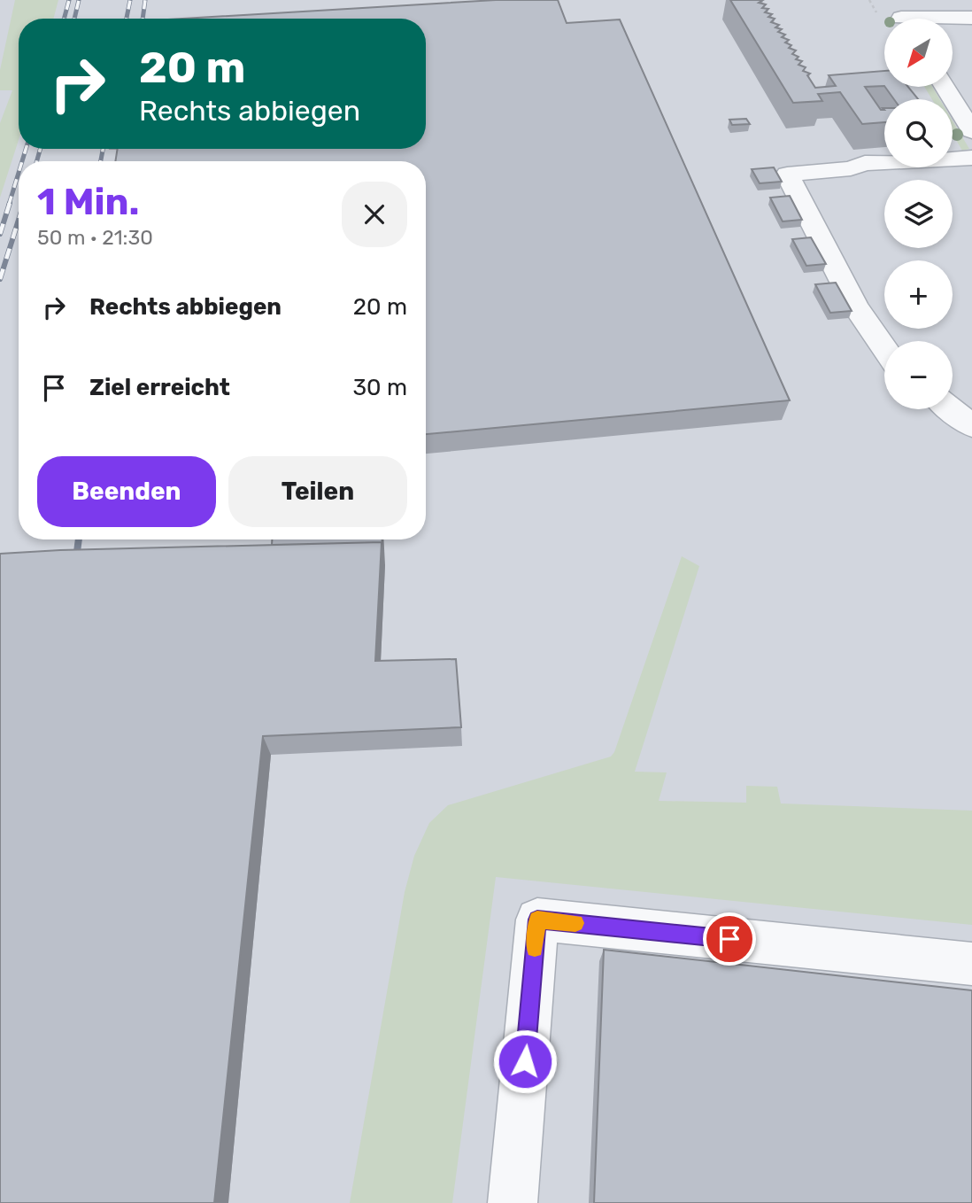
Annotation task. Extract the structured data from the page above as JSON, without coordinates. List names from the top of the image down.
{
  "north": "bottom left",
  "page": {
    "map_buttons": ["+", "−"],
    "turn": ["20 m", "Rechts abbiegen"],
    "heading": ["1 Min.", "50 m · 21:30"],
    "list": [
      {
        "name": "Rechts abbiegen",
        "value": "20 m"
      },
      {
        "name": "Ziel erreicht",
        "value": "30 m"
      }
    ],
    "buttons": ["Beenden", "Teilen"]
  }
}
